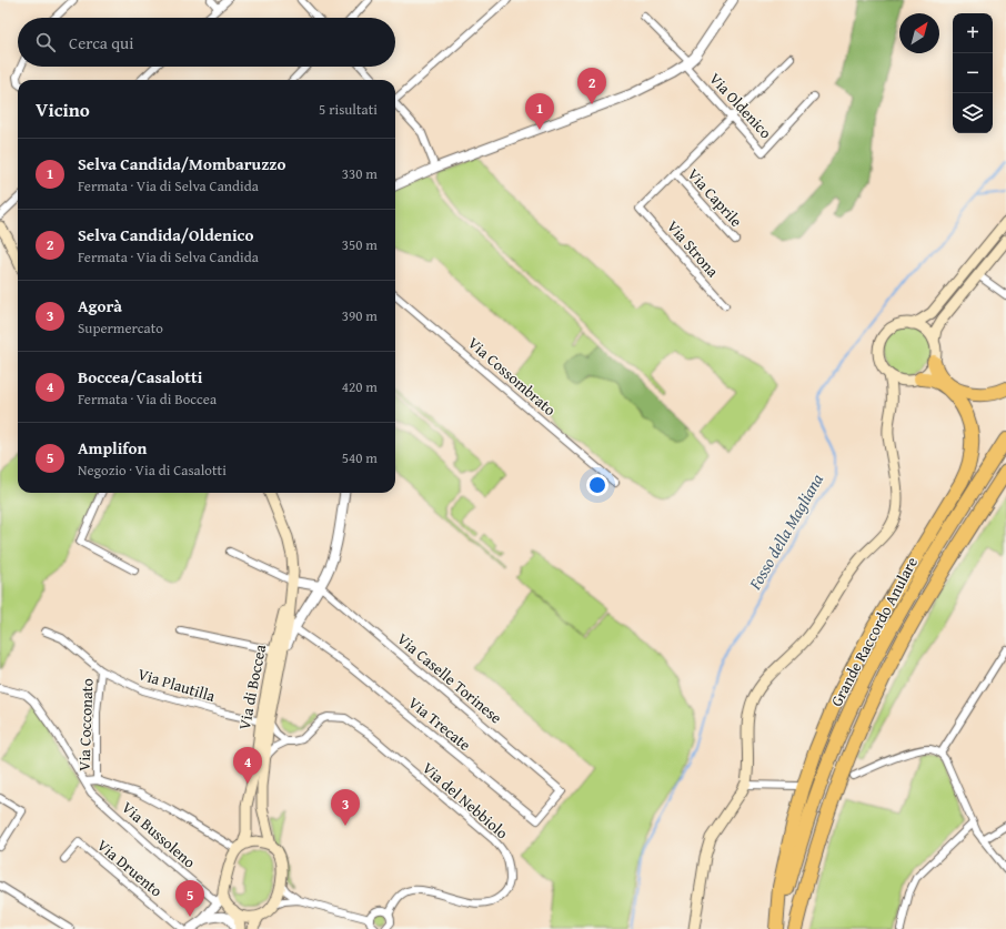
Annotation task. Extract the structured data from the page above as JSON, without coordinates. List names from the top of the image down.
{
  "streets": {
    "highway": ["Grande Raccordo Anulare"],
    "main road": ["Via di Boccea"],
    "street": [
      "Via Oldenico",
      "Via Caprile",
      "Via Strona",
      "Via Cossombrato",
      "Via Caselle Torinese",
      "Via Plautilla",
      "Via Trecate",
      "Via Cocconato",
      "Via del Nebbiolo",
      "Via Bussoleno",
      "Via Druento"
    ]
  },
  "crossings": [
    ["Via Oldenico", "Via Caprile"],
    ["Via Caprile", "Via Strona"],
    ["Via Caselle Torinese", "Via Trecate"],
    ["Via Plautilla", "Via di Boccea"],
    ["Via Plautilla", "Via Cocconato"],
    ["Via di Boccea", "Via del Nebbiolo"],
    ["Via di Boccea", "Via Bussoleno"]
  ],
  "water": ["Fosso della Magliana"],
  "north": "top right",
  "page": {
    "map_buttons": ["+", "−"],
    "search": "Cerca qui",
    "pins": [
      "2",
      "1",
      "4",
      "3",
      "5"
    ],
    "heading": ["Vicino", "5 risultati"],
    "list": [
      {
        "mark": "1",
        "name": "Selva Candida/Mombaruzzo",
        "note": "Fermata · Via di Selva Candida",
        "value": "330 m"
      },
      {
        "mark": "2",
        "name": "Selva Candida/Oldenico",
        "note": "Fermata · Via di Selva Candida",
        "value": "350 m"
      },
      {
        "mark": "3",
        "name": "Agorà",
        "note": "Supermercato",
        "value": "390 m"
      },
      {
        "mark": "4",
        "name": "Boccea/Casalotti",
        "note": "Fermata · Via di Boccea",
        "value": "420 m"
      },
      {
        "mark": "5",
        "name": "Amplifon",
        "note": "Negozio · Via di Casalotti",
        "value": "540 m"
      }
    ]
  }
}
